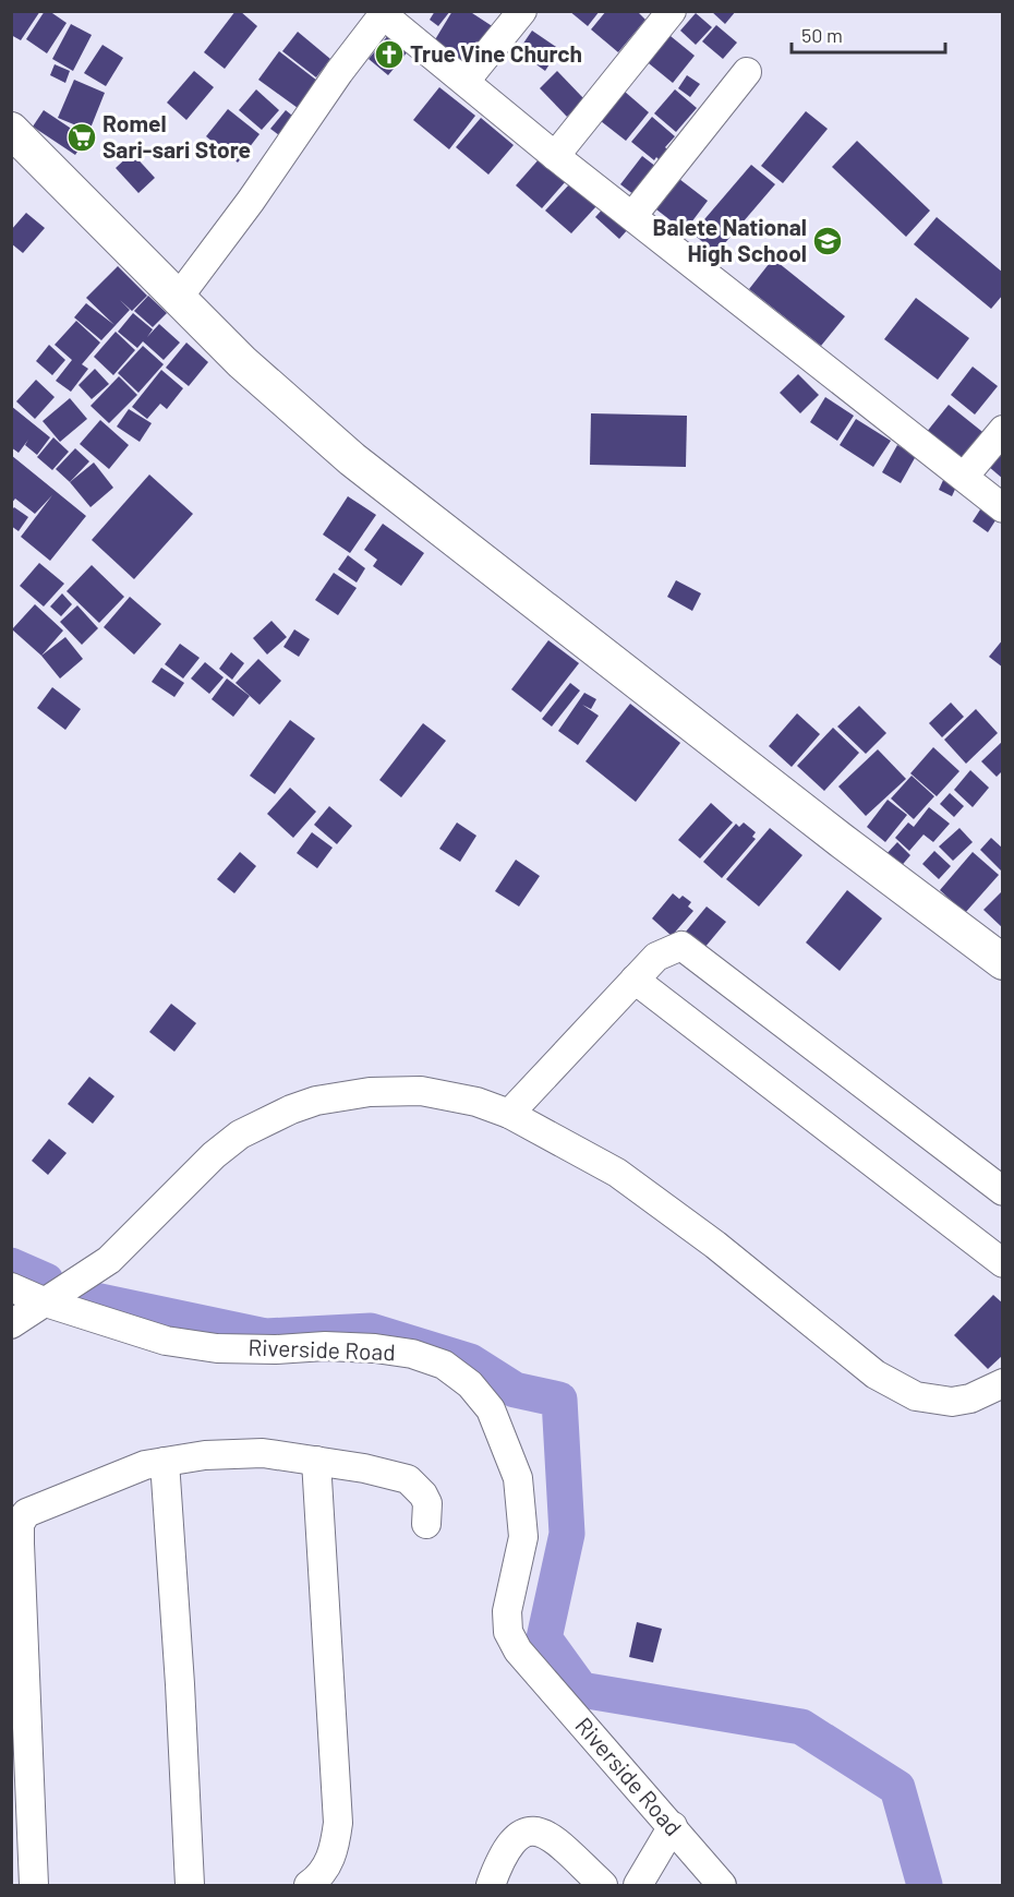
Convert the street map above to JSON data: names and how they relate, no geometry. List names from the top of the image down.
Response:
{
  "streets": {
    "street": ["Riverside Road"]
  },
  "places": {
    "church": ["True Vine Church"],
    "supermarket": ["Romel Sari-sari Store"],
    "school or university": ["Balete National High School"]
  },
  "scale_bar": "50 m"
}
